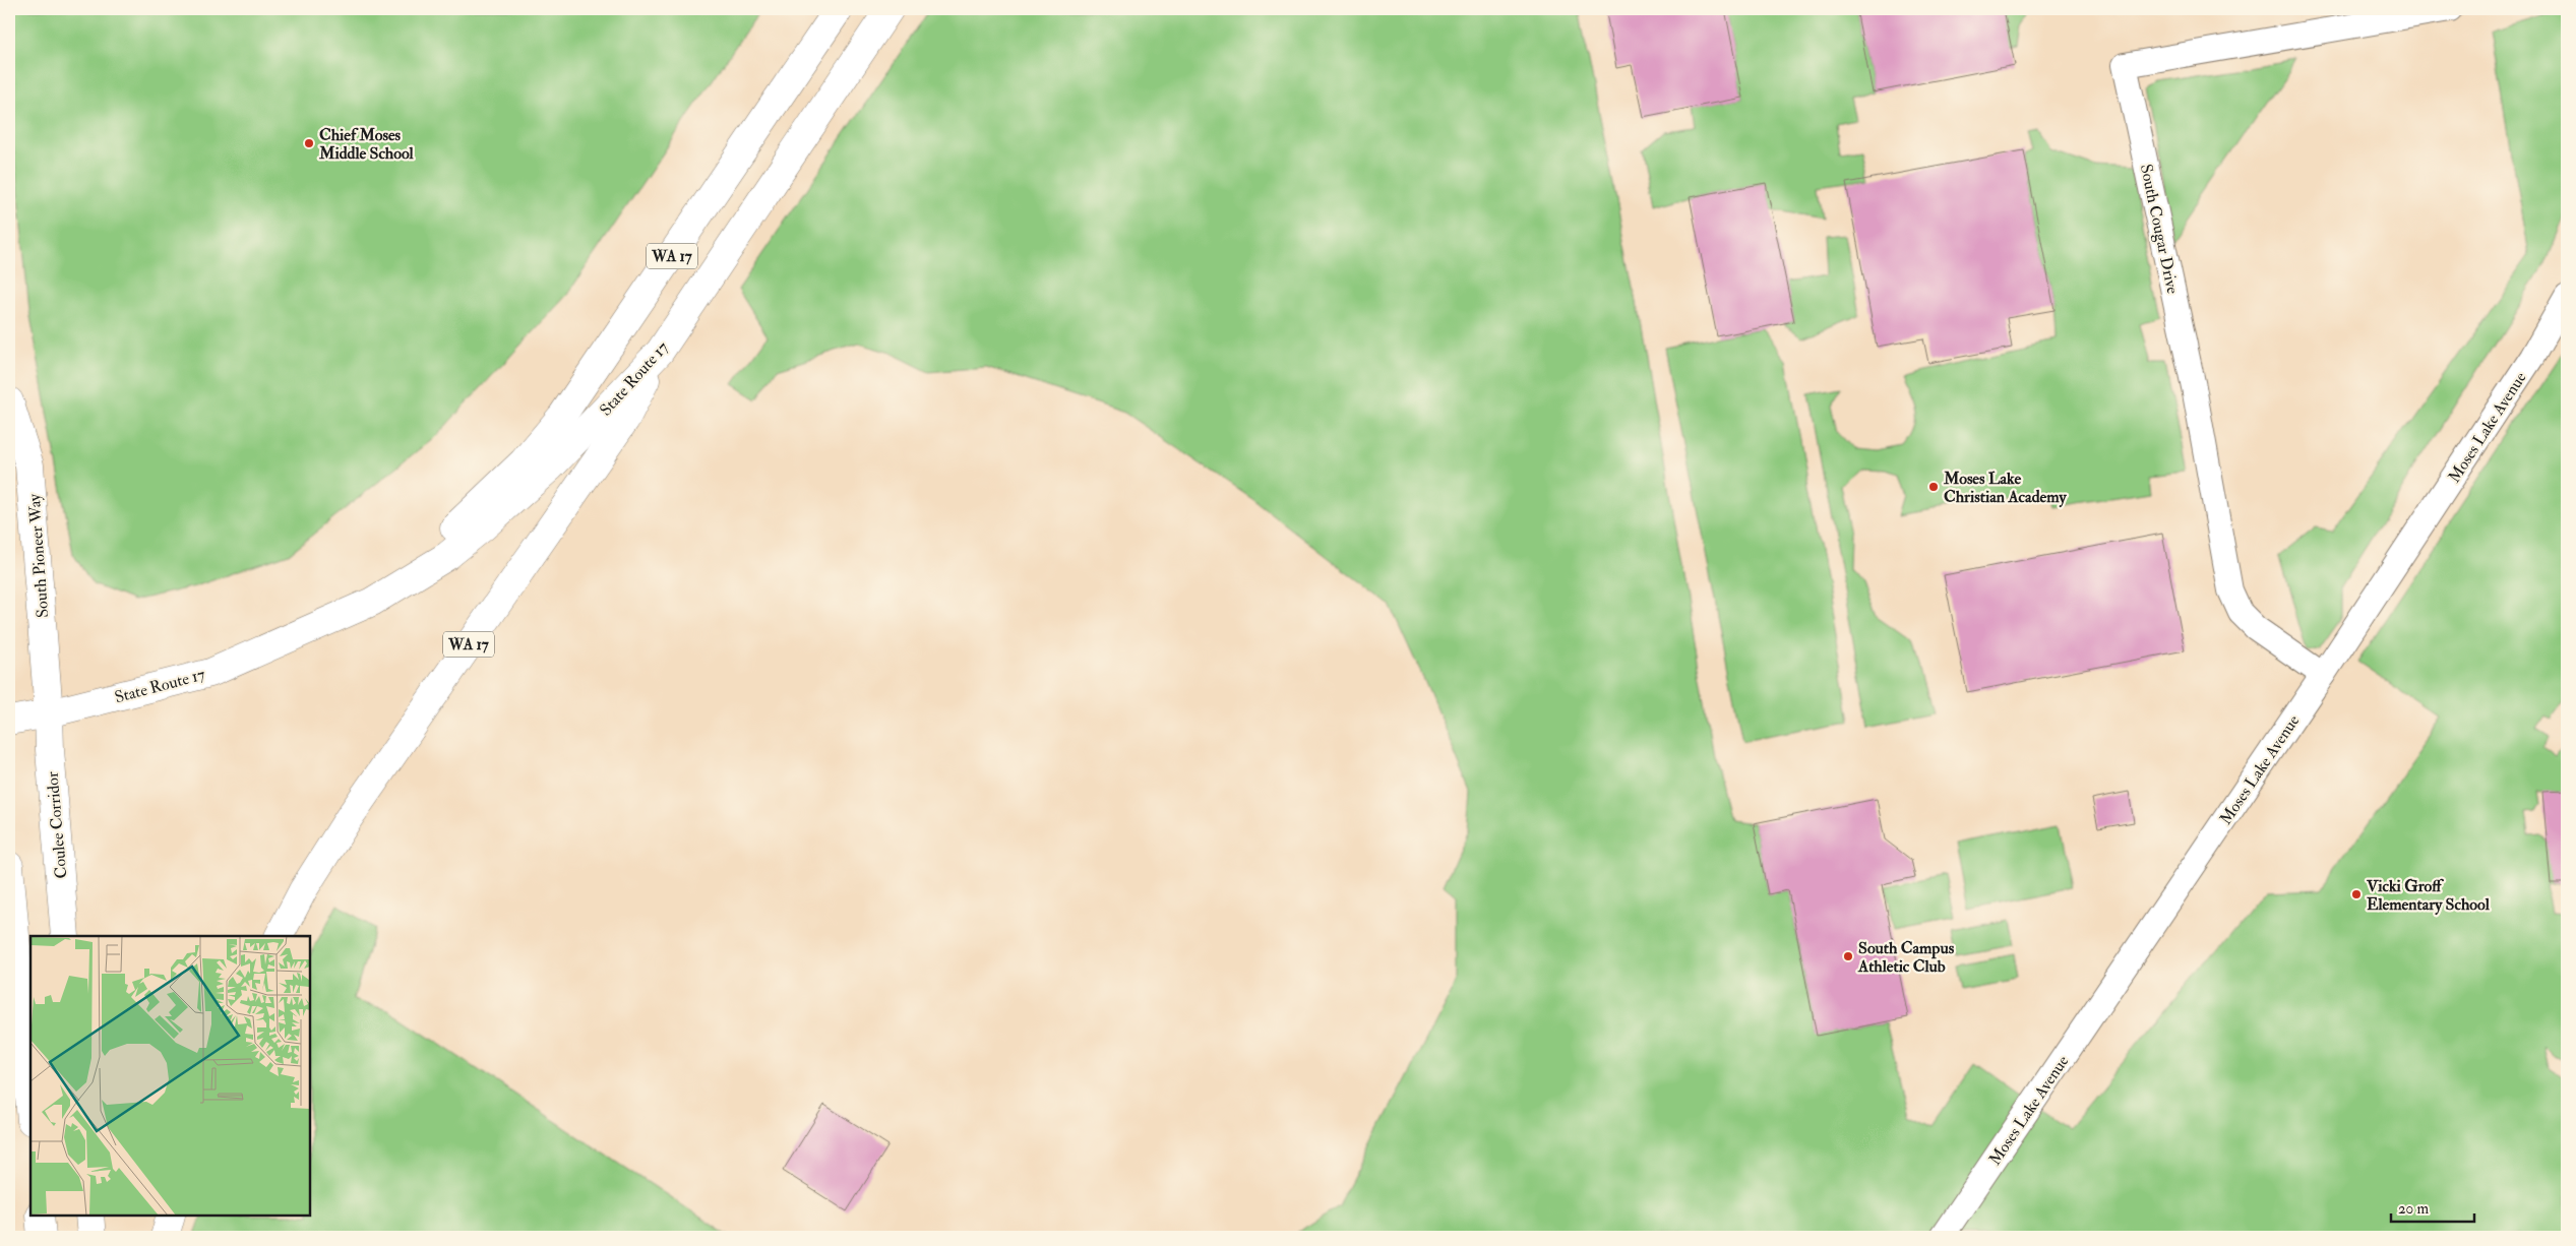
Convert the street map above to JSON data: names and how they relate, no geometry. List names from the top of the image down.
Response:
{
  "streets": {
    "main road": [
      "WA 17",
      "State Route 17",
      "South Pioneer Way",
      "Coulee Corridor"
    ],
    "street": ["South Cougar Drive", "Moses Lake Avenue"]
  },
  "crossings": [
    ["South Cougar Drive", "Moses Lake Avenue"],
    ["WA 17", "State Route 17"],
    ["State Route 17", "South Pioneer Way"],
    ["State Route 17", "Coulee Corridor"],
    ["South Pioneer Way", "Coulee Corridor"]
  ],
  "places": [
    "Chief Moses Middle School",
    "Moses Lake Christian Academy",
    "Vicki Groff Elementary School",
    "South Campus Athletic Club"
  ],
  "scale_bar": "20 m"
}
